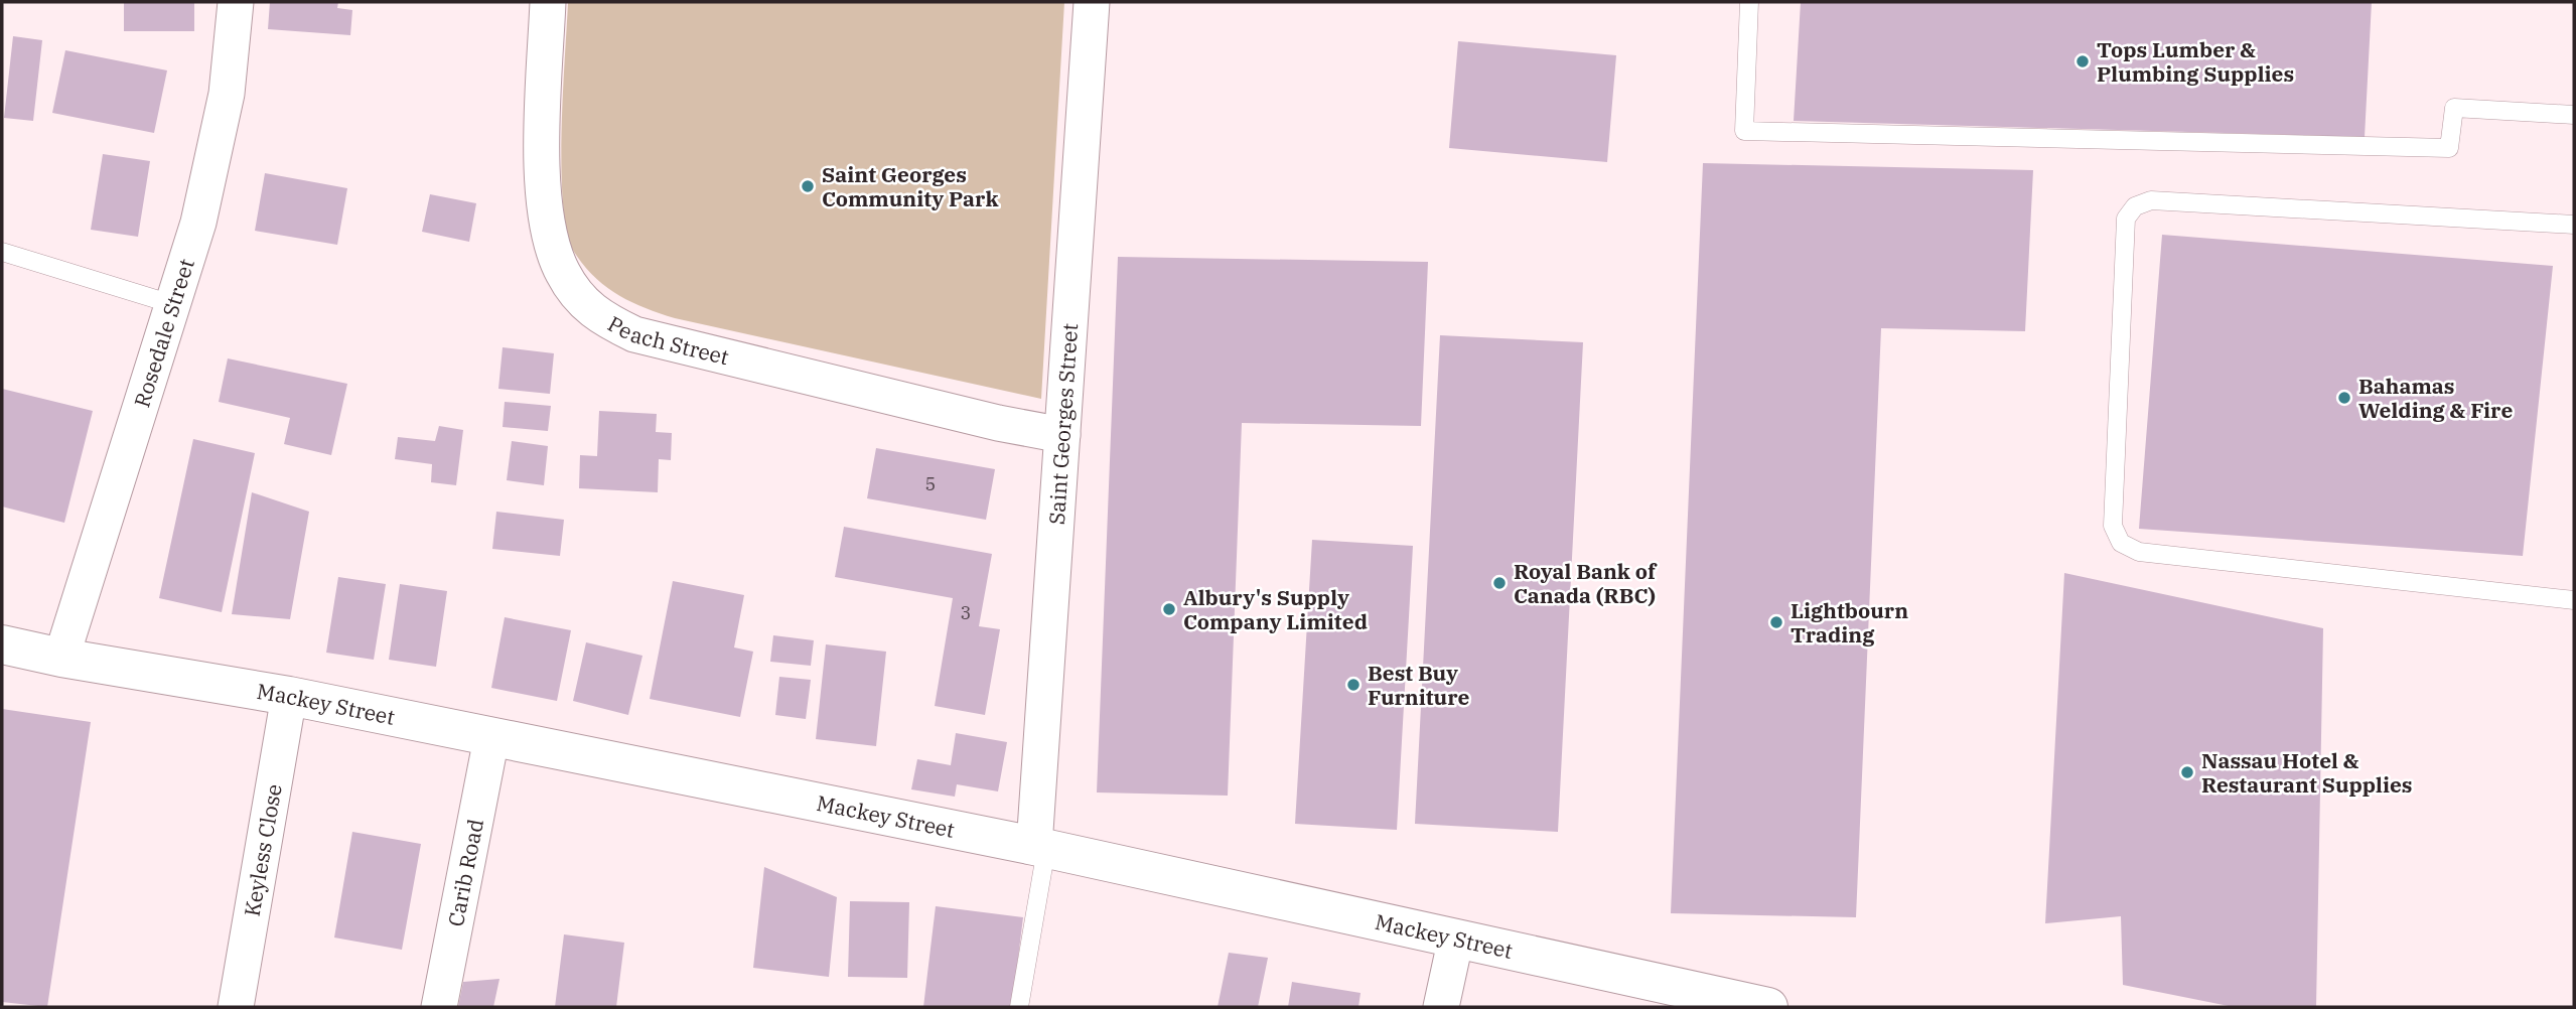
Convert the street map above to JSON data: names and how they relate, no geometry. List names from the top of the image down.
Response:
{
  "streets": {
    "main road": ["Mackey Street"],
    "street": [
      "Rosedale Street",
      "Peach Street",
      "Saint Georges Street",
      "Keyless Close",
      "Carib Road"
    ]
  },
  "crossings": [
    ["Rosedale Street", "Mackey Street"],
    ["Peach Street", "Saint Georges Street"],
    ["Saint Georges Street", "Mackey Street"],
    ["Mackey Street", "Keyless Close"],
    ["Mackey Street", "Carib Road"]
  ],
  "places": [
    "Tops Lumber & Plumbing Supplies",
    "Saint Georges Community Park",
    "Bahamas Welding & Fire",
    "Royal Bank of Canada (RBC)",
    "Albury's Supply Company Limited",
    "Lightbourn Trading",
    "Best Buy Furniture",
    "Nassau Hotel & Restaurant Supplies"
  ],
  "house_numbers": ["5", "3"]
}
